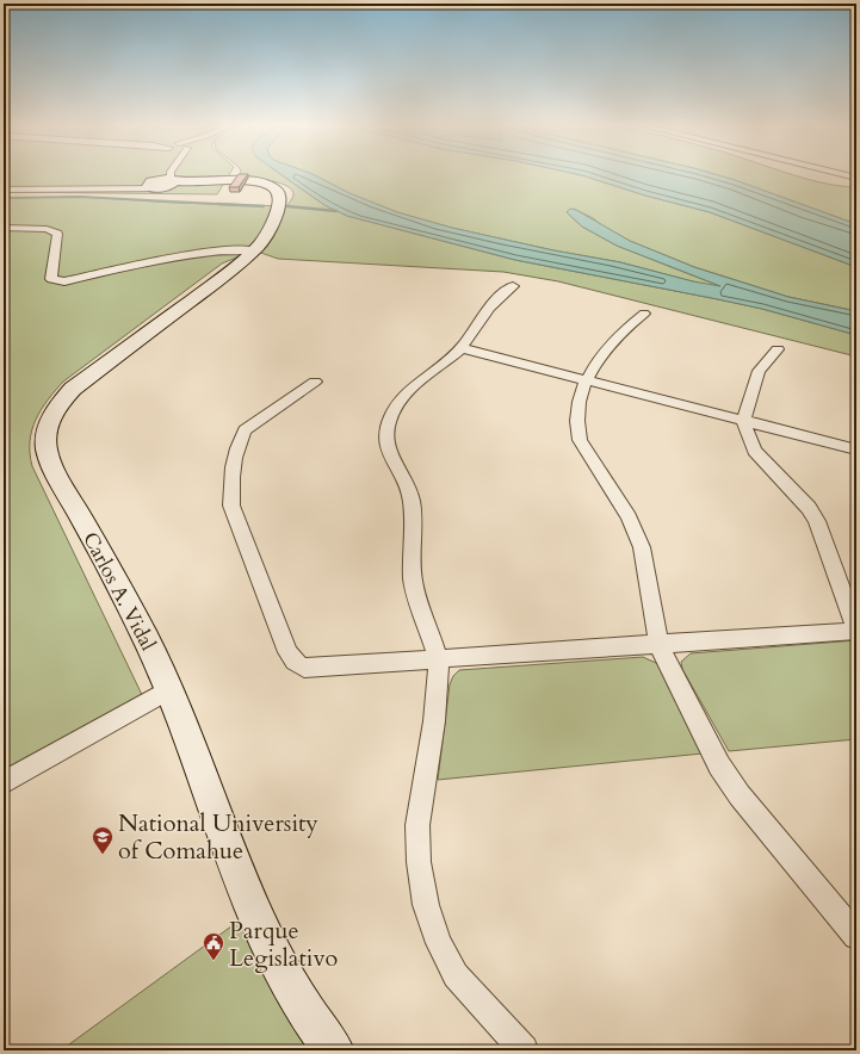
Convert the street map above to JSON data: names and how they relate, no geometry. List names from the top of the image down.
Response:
{
  "streets": {
    "street": ["Carlos A. Vidal"]
  },
  "places": {
    "school or university": ["National University of Comahue"],
    "public building": ["Parque Legislativo"]
  }
}
